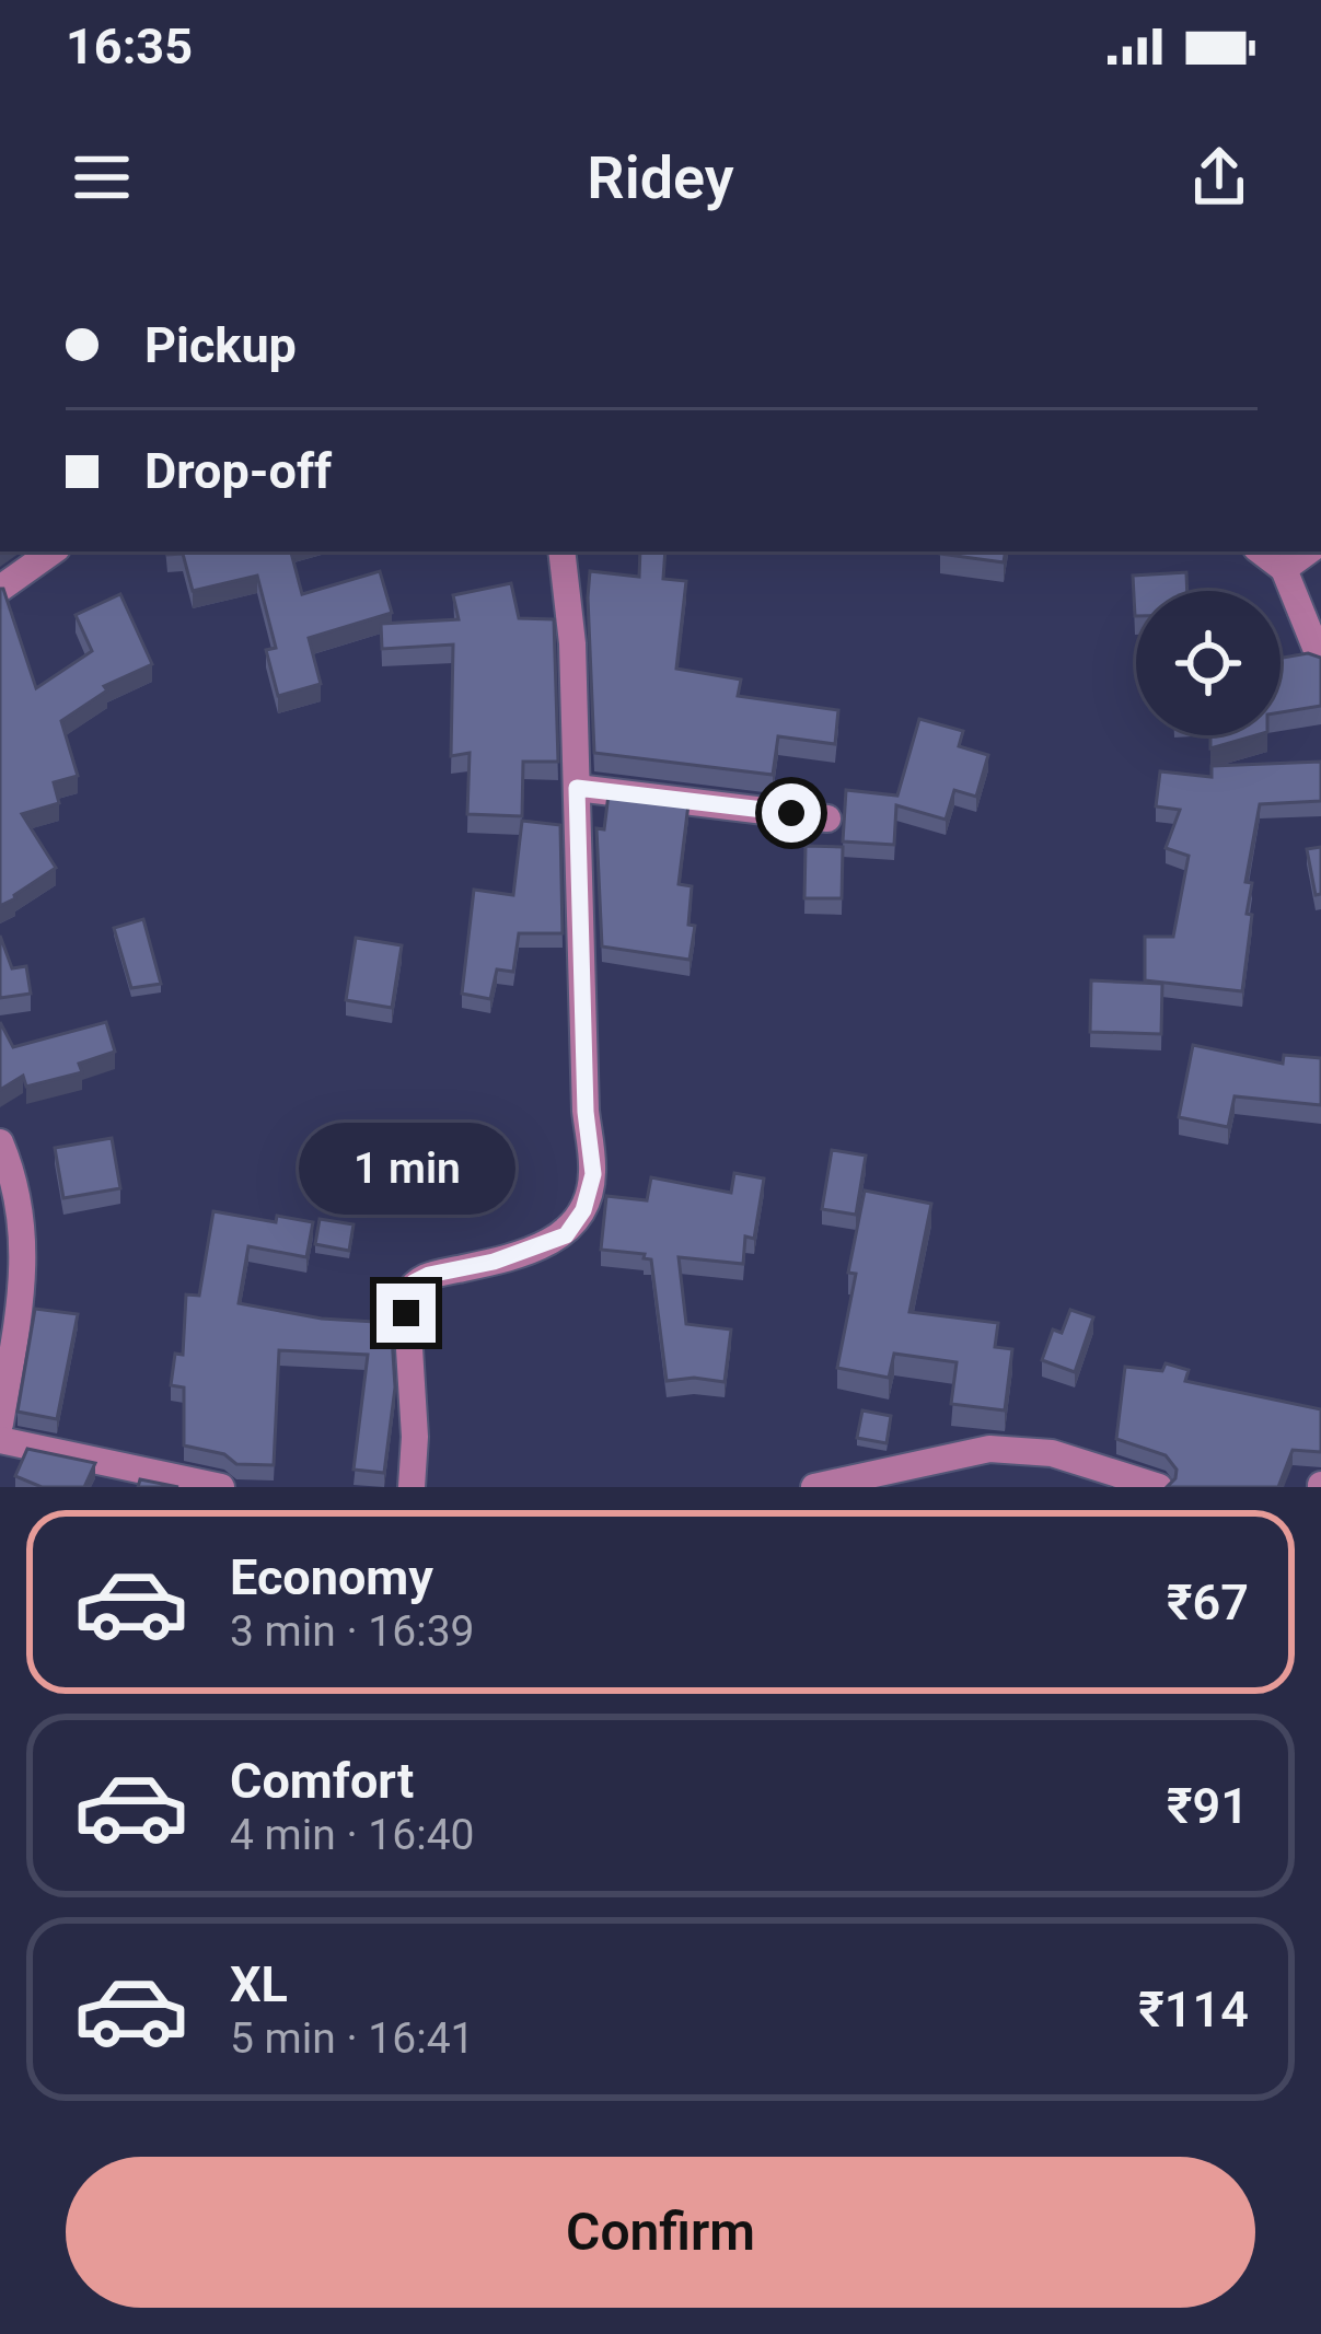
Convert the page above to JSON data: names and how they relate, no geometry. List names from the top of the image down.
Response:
{
  "page": {
    "status": "16:35",
    "header": "Ridey",
    "banner": ["Pickup", "Drop-off"],
    "bubble": "1 min",
    "list": [
      {
        "name": "Economy",
        "note": "3 min · 16:39",
        "value": "₹67"
      },
      {
        "name": "Comfort",
        "note": "4 min · 16:40",
        "value": "₹91"
      },
      {
        "name": "XL",
        "note": "5 min · 16:41",
        "value": "₹114"
      }
    ],
    "buttons": "Confirm"
  }
}
